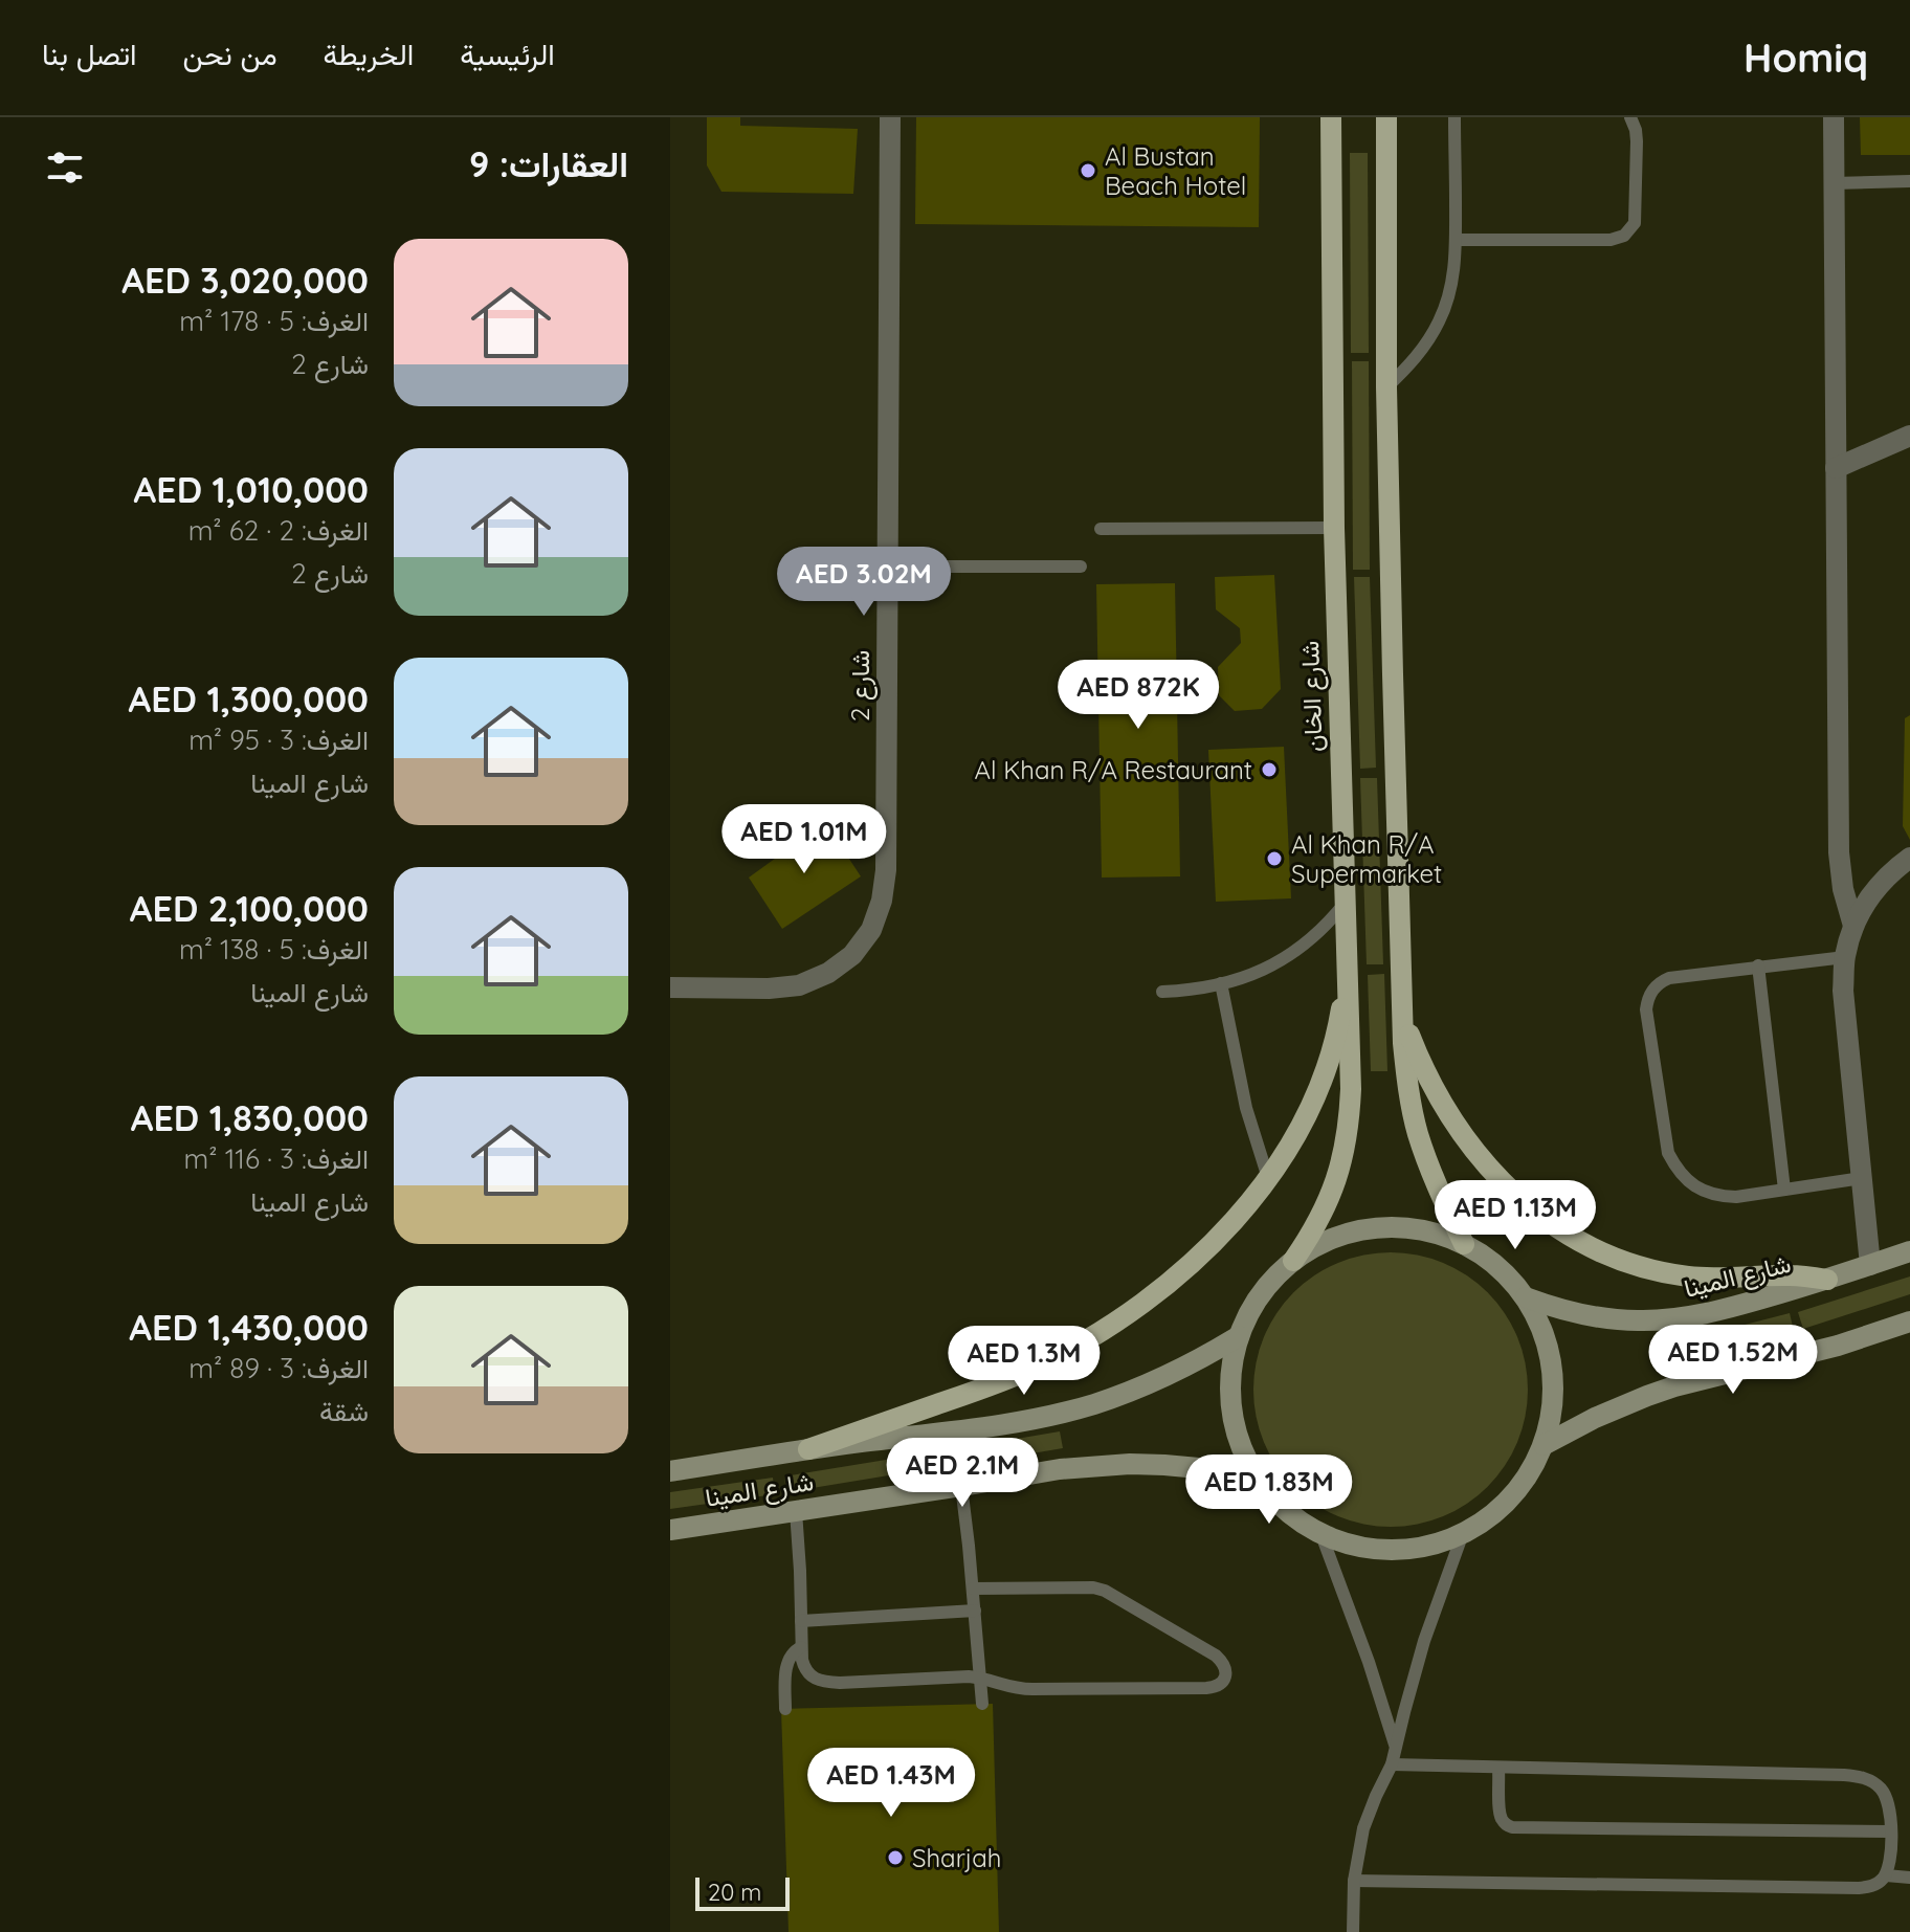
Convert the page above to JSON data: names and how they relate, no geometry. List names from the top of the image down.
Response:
{
  "streets": {
    "main road": ["شارع الخان", "شارع المينا"],
    "street": ["شارع 2"]
  },
  "places": [
    "Al Bustan Beach Hotel",
    "Al Khan R/A Restaurant",
    "Al Khan R/A Supermarket",
    "Sharjah"
  ],
  "scale_bar": "20 m",
  "page": {
    "header": "Homiq",
    "nav": [
      "الرئيسية",
      "الخريطة",
      "من نحن",
      "اتصل بنا"
    ],
    "heading": "العقارات: 9",
    "list": [
      {
        "name": "AED 3,020,000",
        "note": "الغرف: 5 · 178 m² · شارع 2"
      },
      {
        "name": "AED 1,010,000",
        "note": "الغرف: 2 · 62 m² · شارع 2"
      },
      {
        "name": "AED 1,300,000",
        "note": "الغرف: 3 · 95 m² · شارع المينا"
      },
      {
        "name": "AED 2,100,000",
        "note": "الغرف: 5 · 138 m² · شارع المينا"
      },
      {
        "name": "AED 1,830,000",
        "note": "الغرف: 3 · 116 m² · شارع المينا"
      },
      {
        "name": "AED 1,430,000",
        "note": "الغرف: 3 · 89 m² · شقة"
      }
    ],
    "price": [
      "AED 3.02M",
      "AED 872K",
      "AED 1.01M",
      "AED 1.13M",
      "AED 1.52M",
      "AED 1.3M",
      "AED 2.1M",
      "AED 1.83M",
      "AED 1.43M"
    ],
    "scale": "20 m"
  }
}
